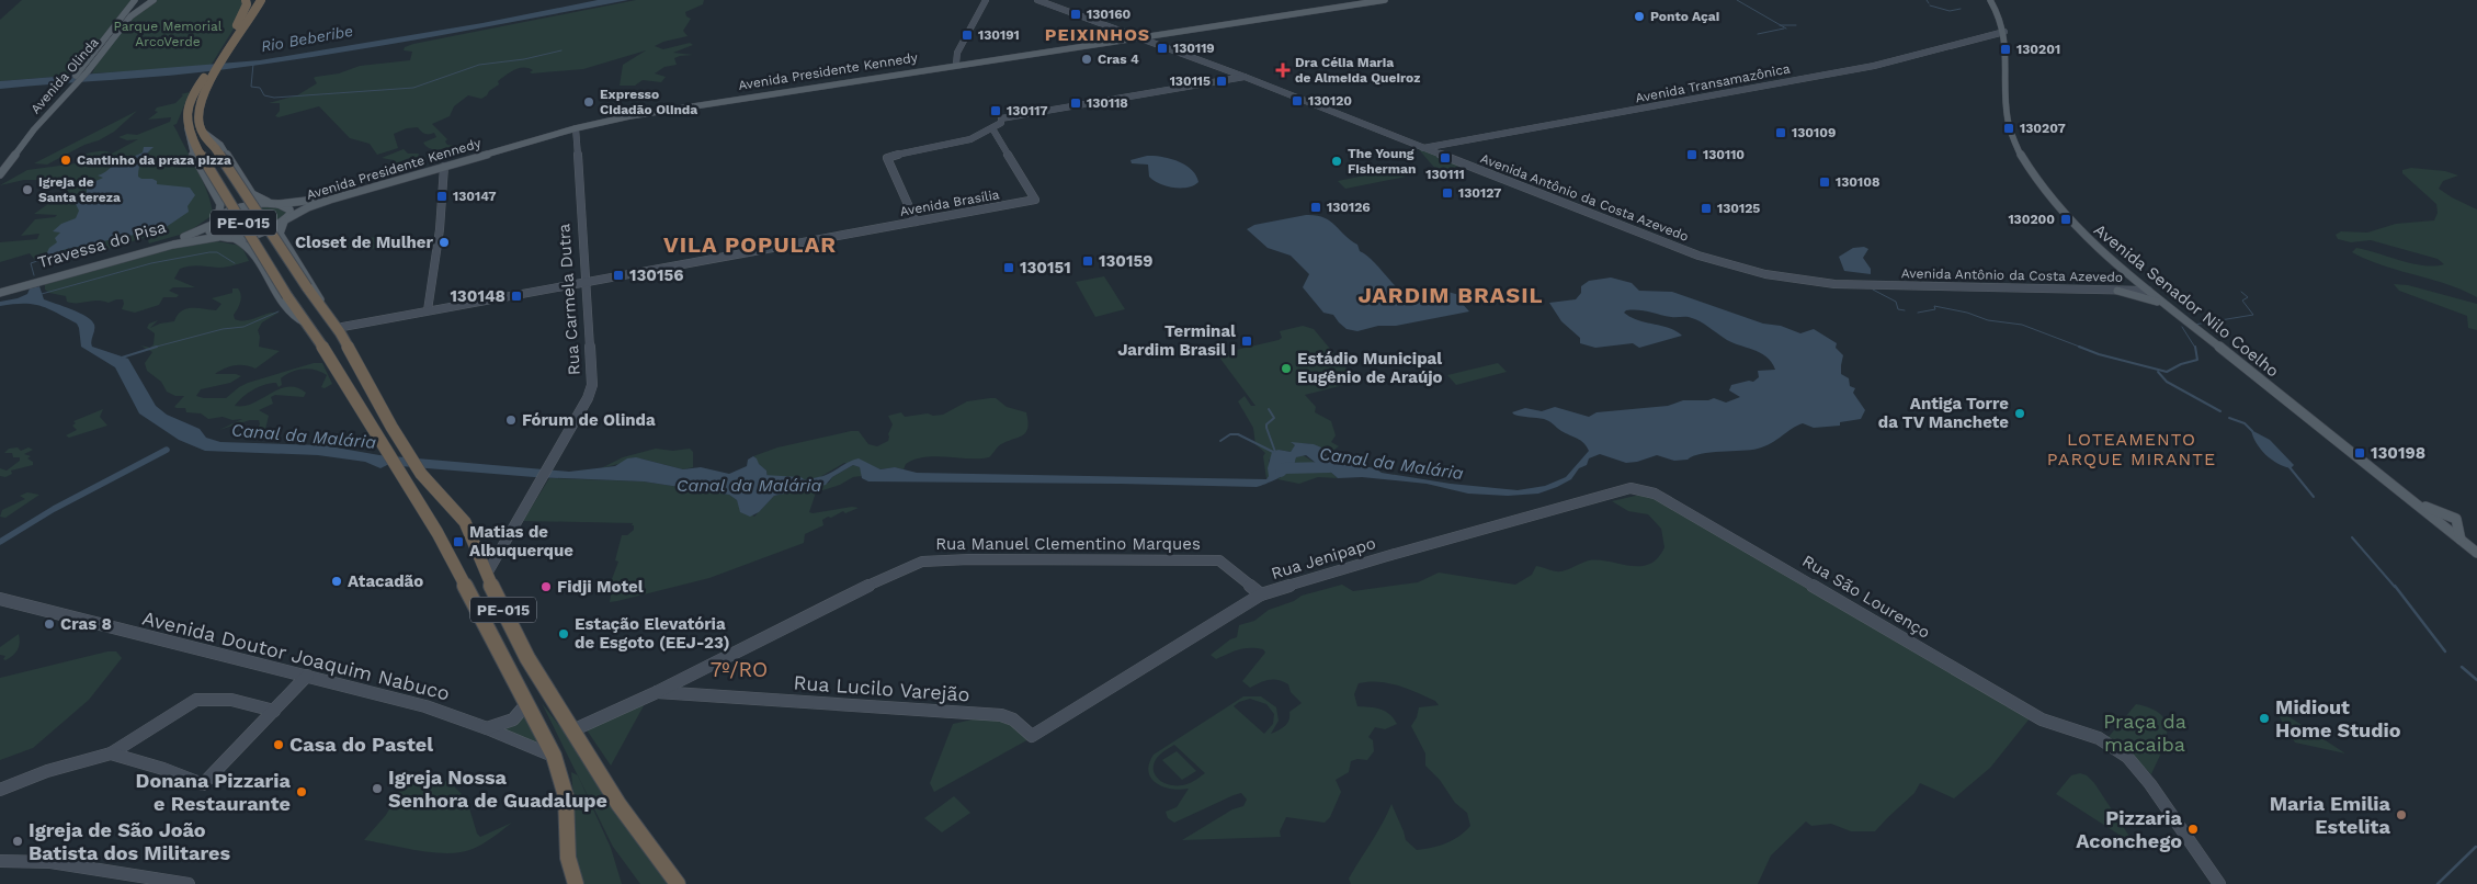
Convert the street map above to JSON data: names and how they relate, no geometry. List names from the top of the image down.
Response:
{
  "streets": {
    "highway": ["PE-015"],
    "main road": [
      "Avenida Presidente Kennedy",
      "Avenida Olinda",
      "Travessa do Pisa",
      "Avenida Senador Nilo Coelho",
      "Avenida Doutor Joaquim Nabuco"
    ],
    "street": [
      "Avenida Transamazônica",
      "Avenida Antônio da Costa Azevedo",
      "Avenida Brasília",
      "Rua Carmela Dutra",
      "Rua Manuel Clementino Marques",
      "Rua Jenipapo",
      "Rua São Lourenço",
      "Rua Lucilo Varejão"
    ]
  },
  "crossings": [
    ["Avenida Presidente Kennedy", "Avenida Antônio da Costa Azevedo"],
    ["Avenida Presidente Kennedy", "Rua Carmela Dutra"],
    ["Avenida Transamazônica", "Avenida Antônio da Costa Azevedo"],
    ["Avenida Transamazônica", "Avenida Senador Nilo Coelho"],
    ["Avenida Antônio da Costa Azevedo", "Avenida Senador Nilo Coelho"],
    ["Avenida Brasília", "PE-015"],
    ["Avenida Brasília", "Rua Carmela Dutra"],
    ["PE-015", "Rua Carmela Dutra"],
    ["PE-015", "Rua Manuel Clementino Marques"],
    ["PE-015", "Avenida Doutor Joaquim Nabuco"],
    ["Rua Manuel Clementino Marques", "Rua Jenipapo"],
    ["Rua Manuel Clementino Marques", "Rua Lucilo Varejão"],
    ["Rua Jenipapo", "Rua São Lourenço"],
    ["Rua Jenipapo", "Rua Lucilo Varejão"]
  ],
  "districts": [
    "PEIXINHOS",
    "VILA POPULAR",
    "JARDIM BRASIL",
    "LOTEAMENTO PARQUE MIRANTE",
    "7º/RO"
  ],
  "water": ["Rio Beberibe", "Canal da Malária"],
  "parks": ["Parque Memorial ArcoVerde", "Praça da macaiba"],
  "places": {
    "transit": [
      "130160",
      "130191",
      "130119",
      "130201",
      "130115",
      "130120",
      "130118",
      "130117",
      "130207",
      "130109",
      "130110",
      "130111",
      "130108",
      "130127",
      "130147",
      "130126",
      "130125",
      "130200",
      "130159",
      "130151",
      "130156",
      "130148",
      "Terminal Jardim Brasil I",
      "130198",
      "Matias de Albuquerque"
    ],
    "other": [
      "Ponto Açai",
      "Cras 4",
      "Expresso Cidadão Olinda",
      "Cantinho da praza pizza",
      "The Young Fisherman",
      "Igreja de Santa tereza",
      "Closet de Mulher",
      "Estádio Municipal Eugênio de Araújo",
      "Antiga Torre da TV Manchete",
      "Fórum de Olinda",
      "Atacadão",
      "Fidji Motel",
      "Cras 8",
      "Estação Elevatória de Esgoto (EEJ-23)",
      "Midiout Home Studio",
      "Casa do Pastel",
      "Igreja Nossa Senhora de Guadalupe",
      "Donana Pizzaria e Restaurante",
      "Maria Emilia Estelita",
      "Pizzaria Aconchego",
      "Igreja de São João Batista dos Militares"
    ],
    "health": ["Dra Célia Maria de Almeida Queiroz"]
  }
}
